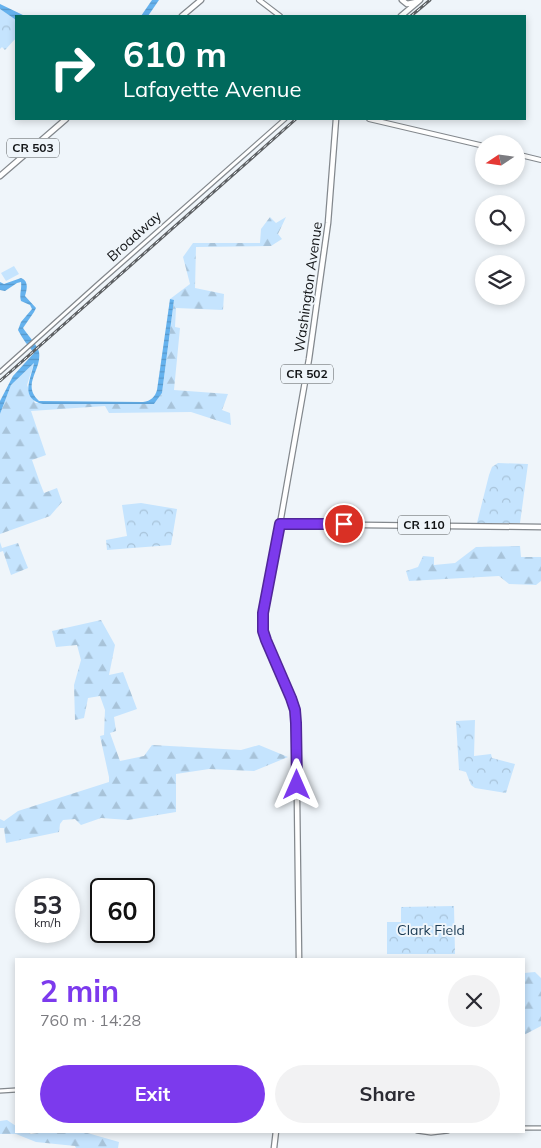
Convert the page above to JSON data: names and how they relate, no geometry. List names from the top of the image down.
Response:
{
  "streets": {
    "main road": [
      "CR 503",
      "Washington Avenue",
      "CR 502",
      "CR 110"
    ],
    "street": ["Broadway"]
  },
  "crossings": [
    ["Washington Avenue", "CR 110"]
  ],
  "parks": ["Clark Field"],
  "north": "left",
  "page": {
    "turn": ["610 m", "Lafayette Avenue"],
    "speed": "53 km/h",
    "limit": "60",
    "heading": ["2 min", "760 m · 14:28"],
    "buttons": ["Exit", "Share"]
  }
}
